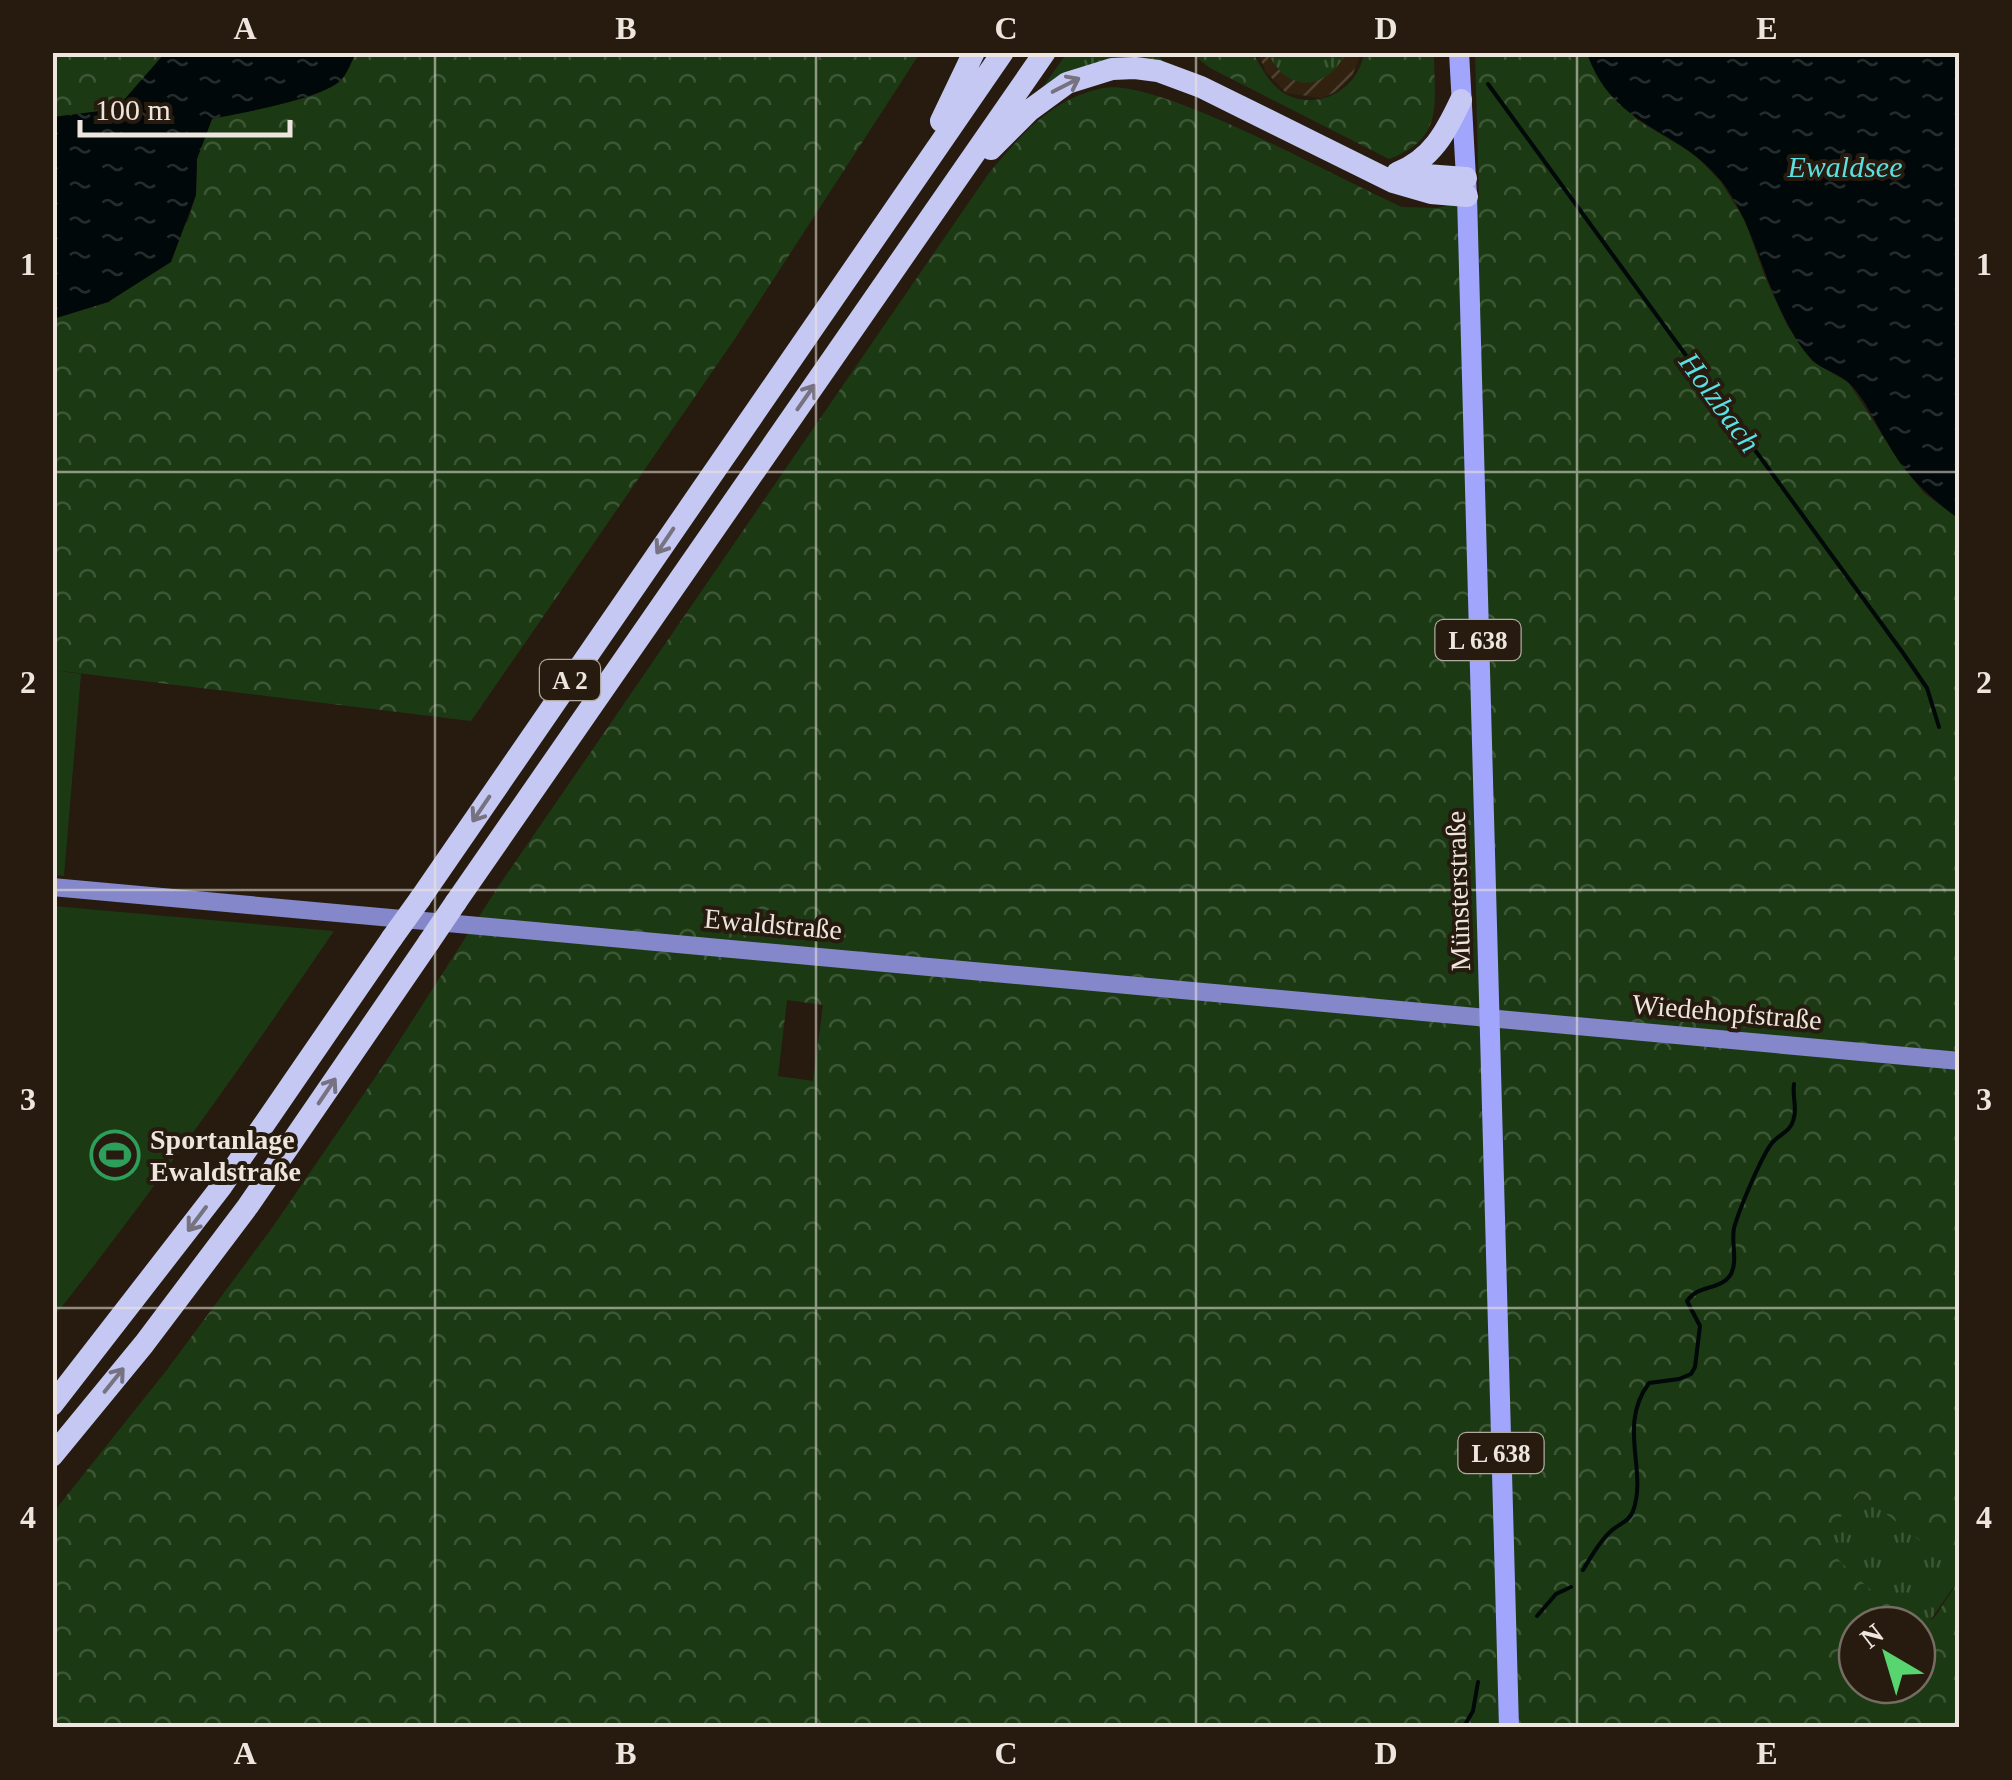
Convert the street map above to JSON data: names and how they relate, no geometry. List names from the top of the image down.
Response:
{
  "streets": {
    "highway": ["A 2"],
    "main road": [
      "L 638",
      "Münsterstraße",
      "Ewaldstraße",
      "Wiedehopfstraße"
    ]
  },
  "crossings": [
    ["Münsterstraße", "Ewaldstraße"],
    ["Münsterstraße", "Wiedehopfstraße"],
    ["Ewaldstraße", "Wiedehopfstraße"]
  ],
  "water": ["Ewaldsee", "Holzbach"],
  "places": {
    "sports": ["Sportanlage Ewaldstraße"]
  },
  "scale_bar": "100 m",
  "north": "top left",
  "grid": {
    "columns": [
      "A",
      "B",
      "C",
      "D",
      "E"
    ],
    "rows": [
      "1",
      "2",
      "3",
      "4"
    ]
  }
}
